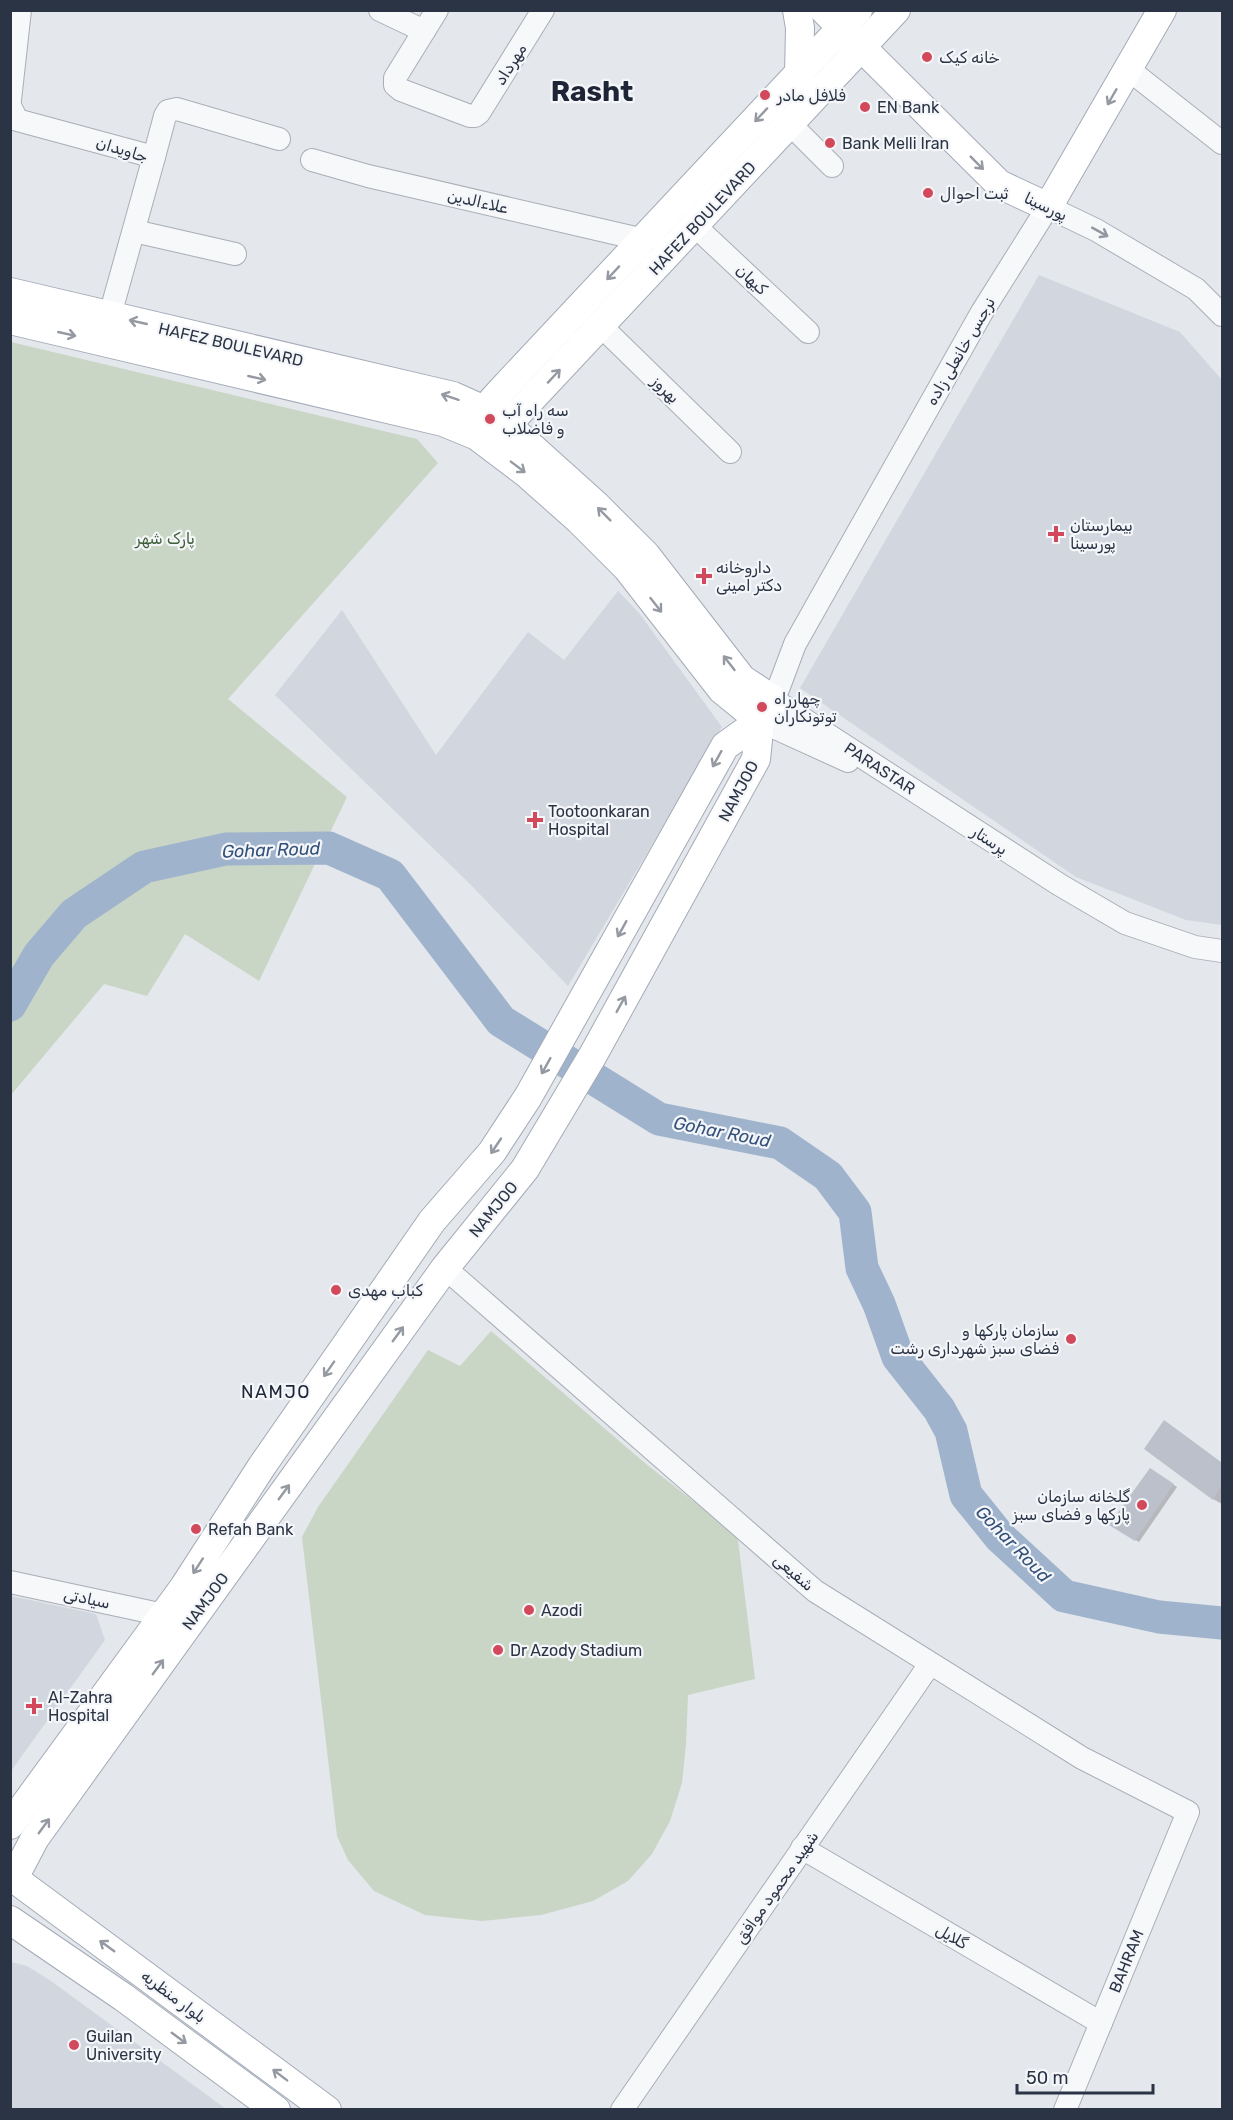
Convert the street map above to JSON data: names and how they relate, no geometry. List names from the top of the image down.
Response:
{
  "streets": {
    "main road": [
      "پورسینا",
      "HAFEZ BOULEVARD",
      "نرجس خانعلی زاده",
      "NAMJOO",
      "بلوار منظریه"
    ],
    "street": [
      "مهرداد",
      "جاویدان",
      "علاءالدین",
      "کیهان",
      "بهروز",
      "PARASTAR",
      "پرستار",
      "شفیعی",
      "سیادتی",
      "شهید محمود موافق",
      "گلایل",
      "BAHRAM"
    ]
  },
  "crossings": [
    ["جاویدان", "HAFEZ BOULEVARD"],
    ["علاءالدین", "HAFEZ BOULEVARD"],
    ["پورسینا", "HAFEZ BOULEVARD"],
    ["پورسینا", "نرجس خانعلی زاده"],
    ["HAFEZ BOULEVARD", "کیهان"],
    ["HAFEZ BOULEVARD", "نرجس خانعلی زاده"],
    ["HAFEZ BOULEVARD", "بهروز"],
    ["HAFEZ BOULEVARD", "PARASTAR"],
    ["HAFEZ BOULEVARD", "NAMJOO"],
    ["نرجس خانعلی زاده", "PARASTAR"],
    ["نرجس خانعلی زاده", "NAMJOO"],
    ["PARASTAR", "NAMJOO"],
    ["PARASTAR", "پرستار"],
    ["NAMJOO", "شفیعی"],
    ["NAMJOO", "سیادتی"],
    ["NAMJOO", "بلوار منظریه"],
    ["شفیعی", "شهید محمود موافق"],
    ["شفیعی", "BAHRAM"],
    ["شهید محمود موافق", "گلایل"],
    ["گلایل", "BAHRAM"]
  ],
  "one_way": ["پورسینا"],
  "districts": ["Rasht", "NAMJO"],
  "water": ["Gohar Roud"],
  "parks": ["پارک شهر"],
  "places": {
    "other": [
      "خانه کیک",
      "فلافل مادر",
      "EN Bank",
      "Bank Melli Iran",
      "ثبت احوال",
      "سه راه آب و فاضلاب",
      "چهارراه توتونکاران",
      "کباب مهدی",
      "سازمان پارکها و فضای سبز شهرداری رشت",
      "گلخانه سازمان پارکها و فضای سبز",
      "Refah Bank",
      "Azodi",
      "Dr Azody Stadium",
      "Guilan University"
    ],
    "health": [
      "بیمارستان پورسینا",
      "داروخانه دکتر امینی",
      "Tootoonkaran Hospital",
      "Al-Zahra Hospital"
    ]
  },
  "scale_bar": "50 m"
}
